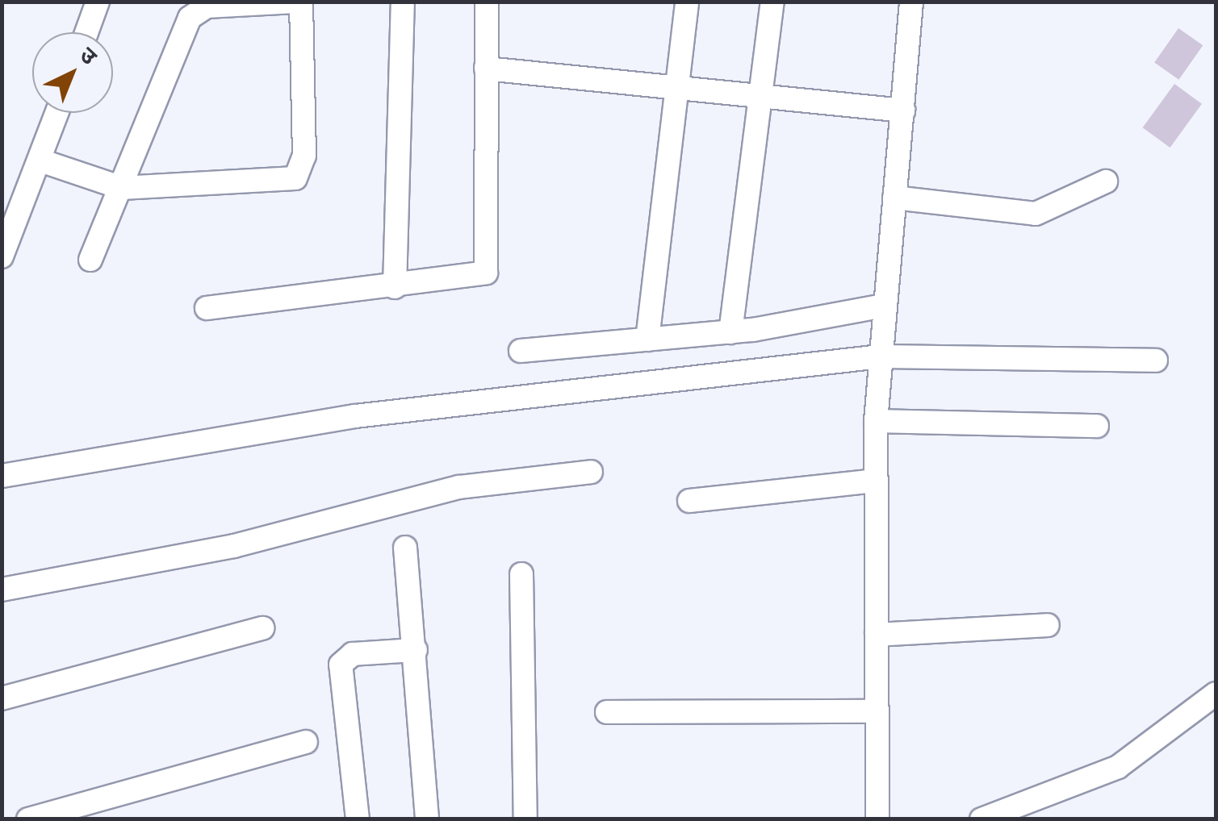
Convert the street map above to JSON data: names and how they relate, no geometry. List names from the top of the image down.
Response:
{
  "north": "top right"
}
